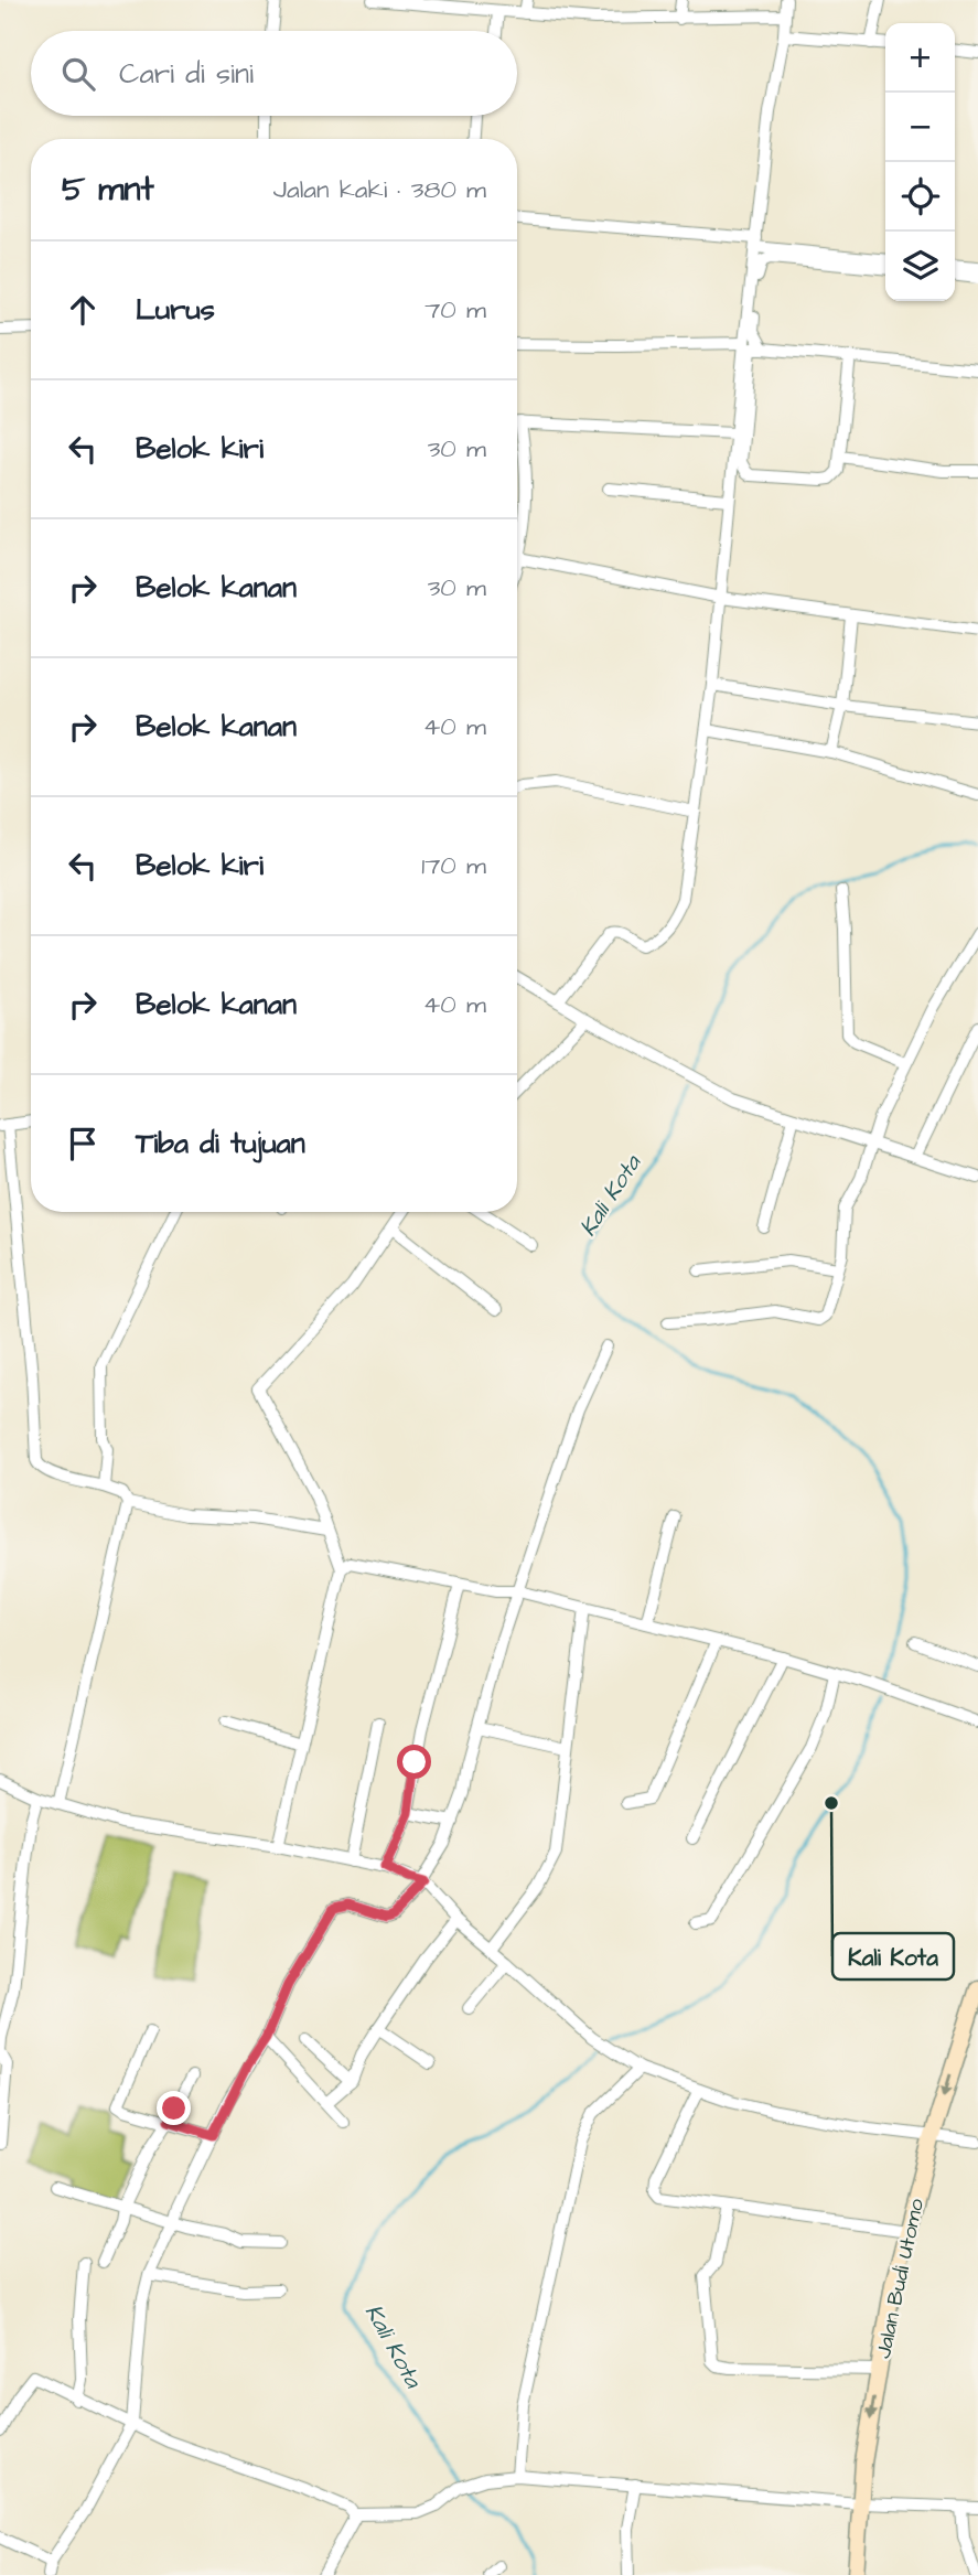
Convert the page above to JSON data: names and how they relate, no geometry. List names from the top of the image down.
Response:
{
  "streets": {
    "street": ["Jalan Budi Utomo"]
  },
  "one_way": ["Jalan Budi Utomo"],
  "water": ["Kali Kota"],
  "places": ["Kali Kota"],
  "page": {
    "map_buttons": ["+", "−"],
    "search": "Cari di sini",
    "heading": ["5 mnt", "Jalan kaki · 380 m"],
    "list": [
      ["Lurus", "70 m"],
      ["Belok kiri", "30 m"],
      ["Belok kanan", "30 m"],
      ["Belok kanan", "40 m"],
      ["Belok kiri", "170 m"],
      ["Belok kanan", "40 m"],
      "Tiba di tujuan"
    ]
  }
}
